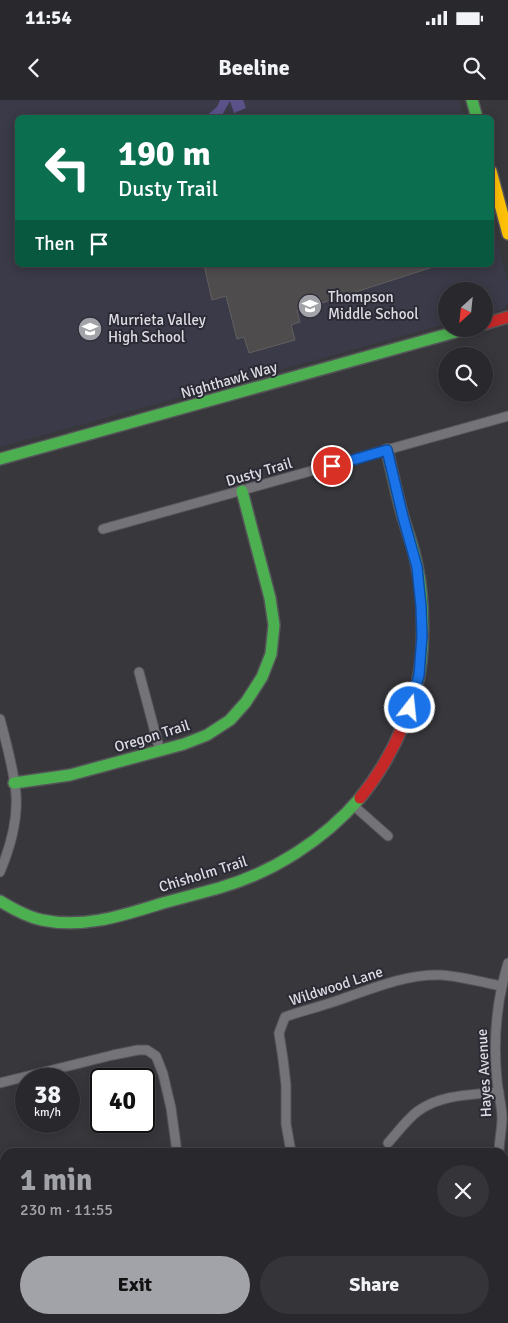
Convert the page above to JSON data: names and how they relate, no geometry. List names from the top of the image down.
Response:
{
  "streets": {
    "street": [
      "Nighthawk Way",
      "Dusty Trail",
      "Oregon Trail",
      "Chisholm Trail",
      "Wildwood Lane",
      "Hayes Avenue"
    ]
  },
  "crossings": [
    ["Dusty Trail", "Oregon Trail"],
    ["Dusty Trail", "Chisholm Trail"],
    ["Wildwood Lane", "Hayes Avenue"]
  ],
  "places": {
    "school or university": ["Thompson Middle School", "Murrieta Valley High School"]
  },
  "north": "bottom left",
  "page": {
    "status": "11:54",
    "header": "Beeline",
    "turn": ["190 m", "Dusty Trail"],
    "then": "Then",
    "speed": "38 km/h",
    "limit": "40",
    "heading": ["1 min", "230 m · 11:55"],
    "buttons": ["Exit", "Share"]
  }
}
